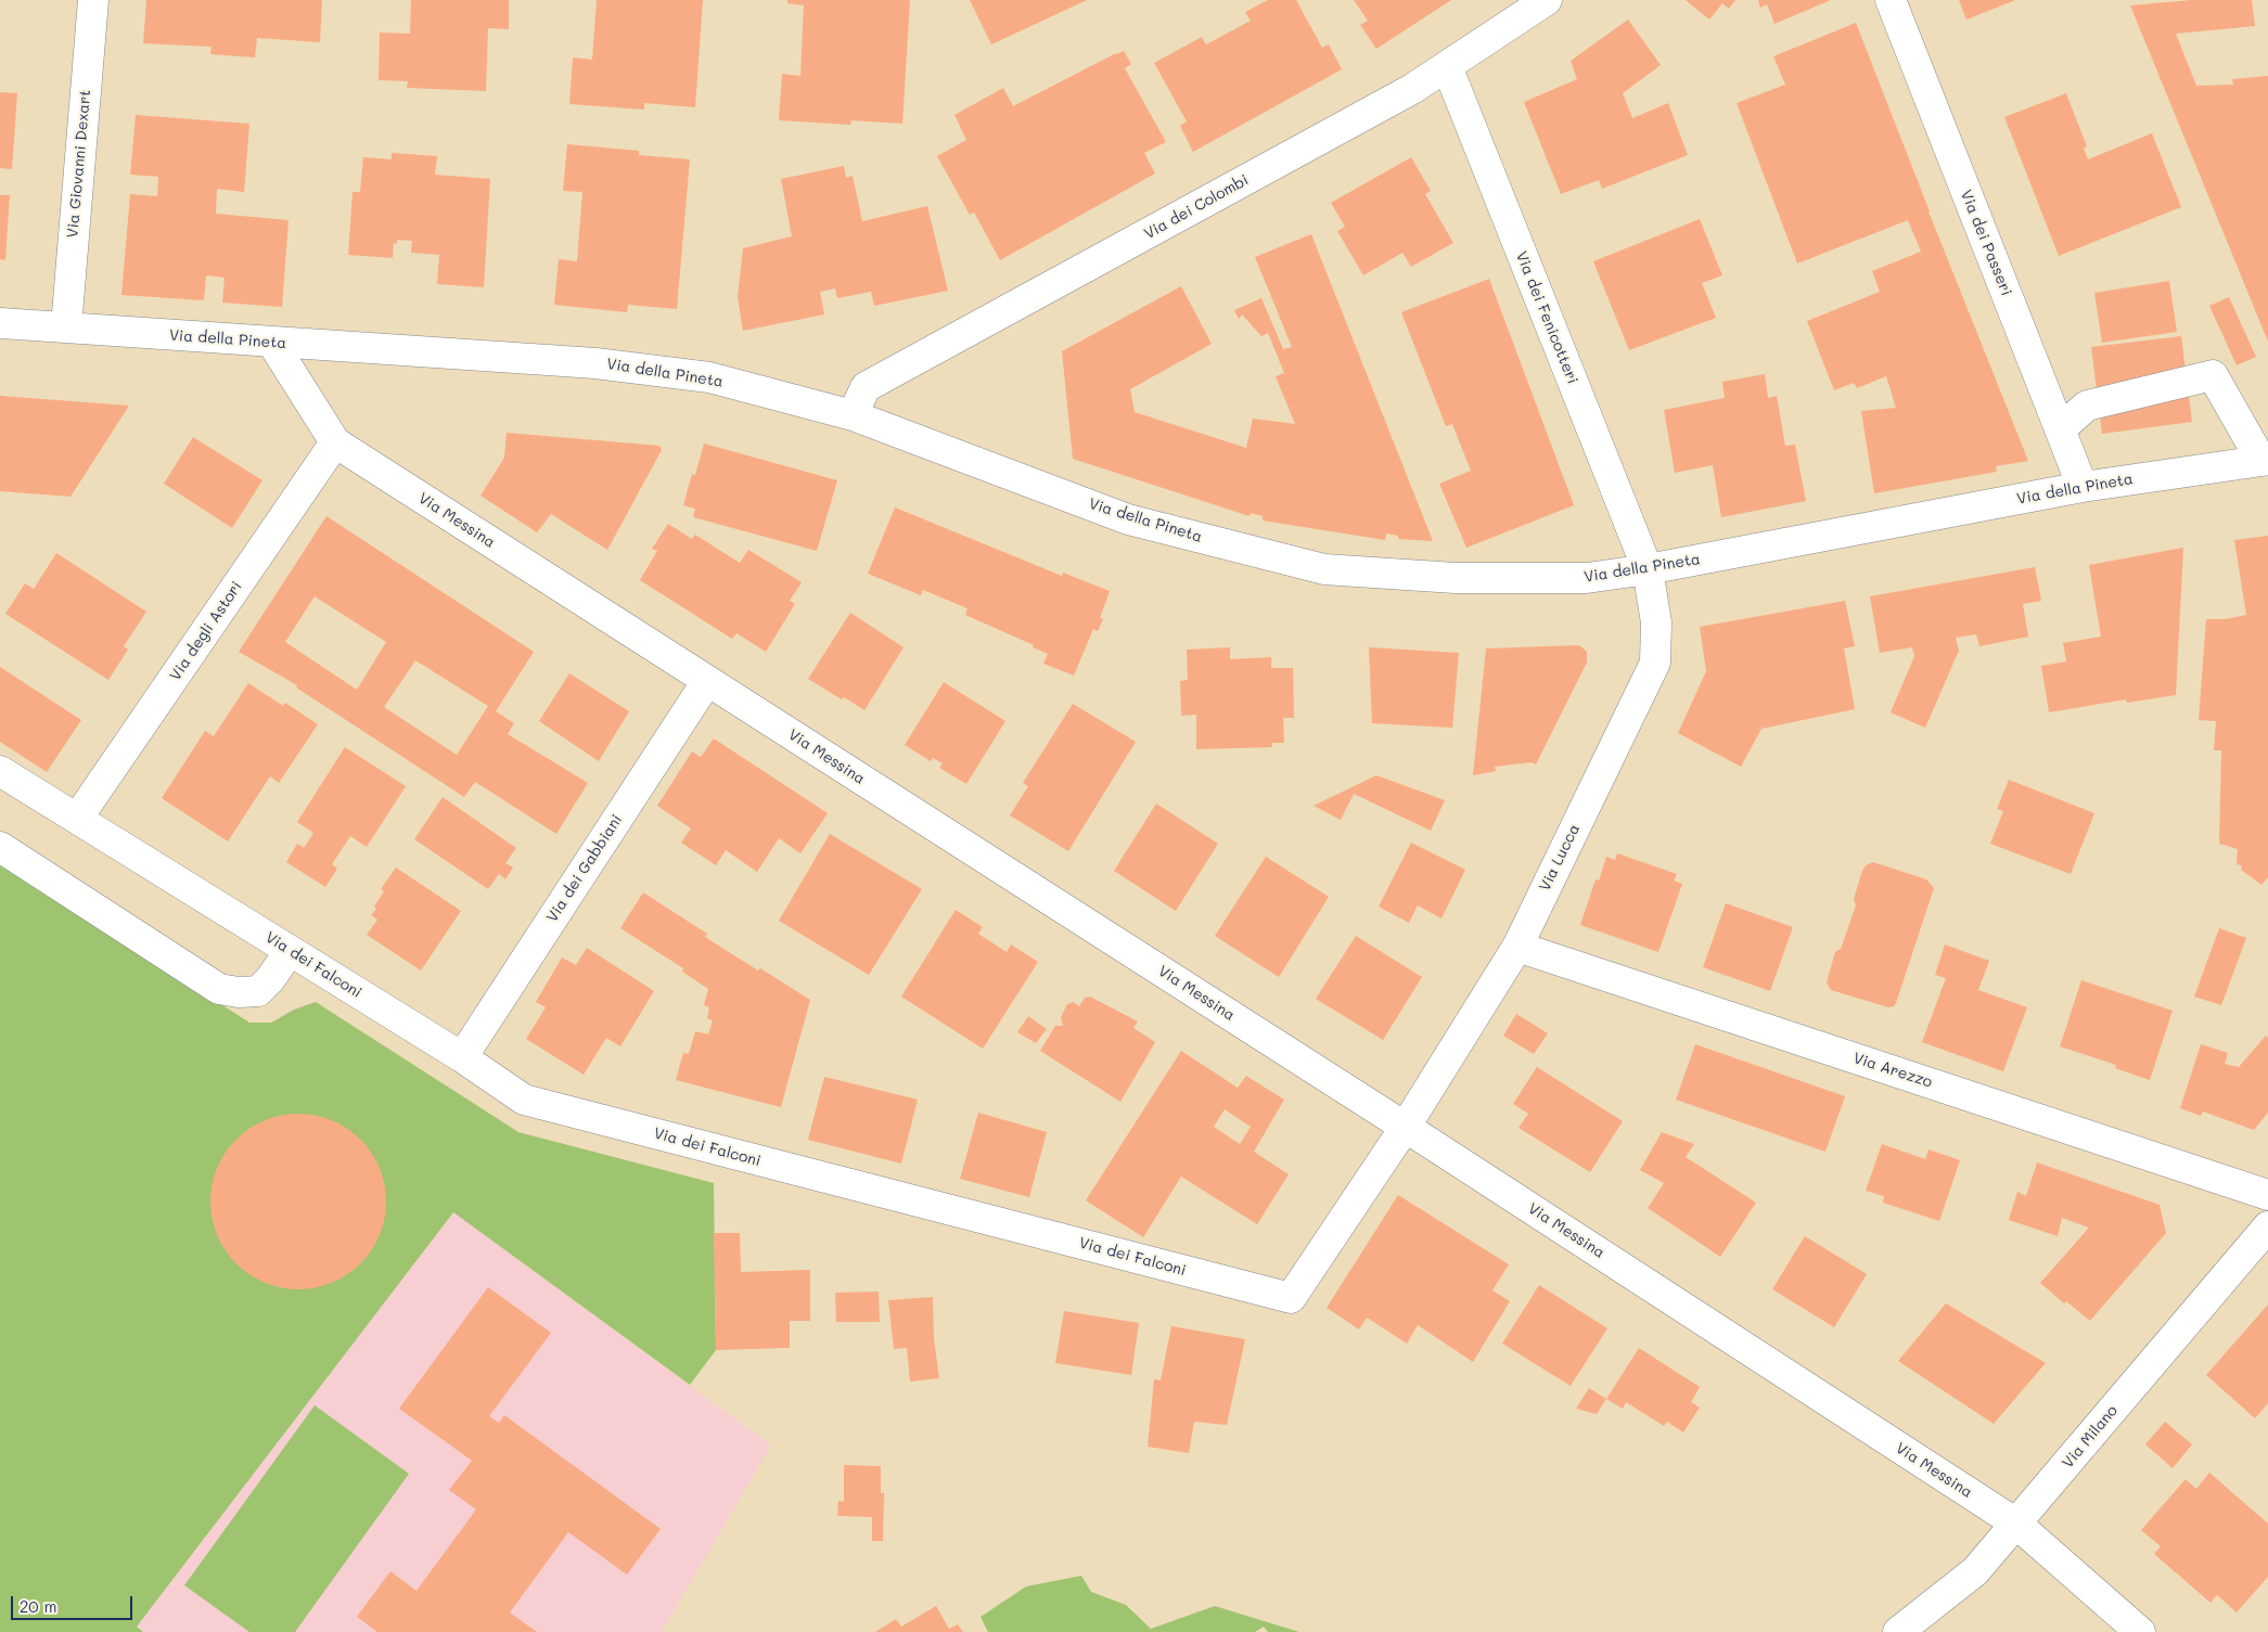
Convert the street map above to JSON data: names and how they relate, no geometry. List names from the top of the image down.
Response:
{
  "streets": {
    "street": [
      "Via Giovanni Dexart",
      "Via dei Colombi",
      "Via dei Passeri",
      "Via dei Fenicotteri",
      "Via della Pineta",
      "Via Messina",
      "Via degli Astori",
      "Via Lucca",
      "Via dei Gabbiani",
      "Via dei Falconi",
      "Via Arezzo",
      "Via Milano"
    ]
  },
  "crossings": [
    ["Via Giovanni Dexart", "Via della Pineta"],
    ["Via dei Colombi", "Via dei Fenicotteri"],
    ["Via dei Colombi", "Via della Pineta"],
    ["Via dei Passeri", "Via della Pineta"],
    ["Via dei Fenicotteri", "Via della Pineta"],
    ["Via dei Fenicotteri", "Via Lucca"],
    ["Via della Pineta", "Via Messina"],
    ["Via della Pineta", "Via Lucca"],
    ["Via Messina", "Via degli Astori"],
    ["Via Messina", "Via Lucca"],
    ["Via Messina", "Via dei Gabbiani"],
    ["Via Messina", "Via dei Falconi"],
    ["Via Messina", "Via Milano"],
    ["Via degli Astori", "Via dei Falconi"],
    ["Via Lucca", "Via dei Falconi"],
    ["Via Lucca", "Via Arezzo"],
    ["Via dei Gabbiani", "Via dei Falconi"]
  ],
  "scale_bar": "20 m"
}
